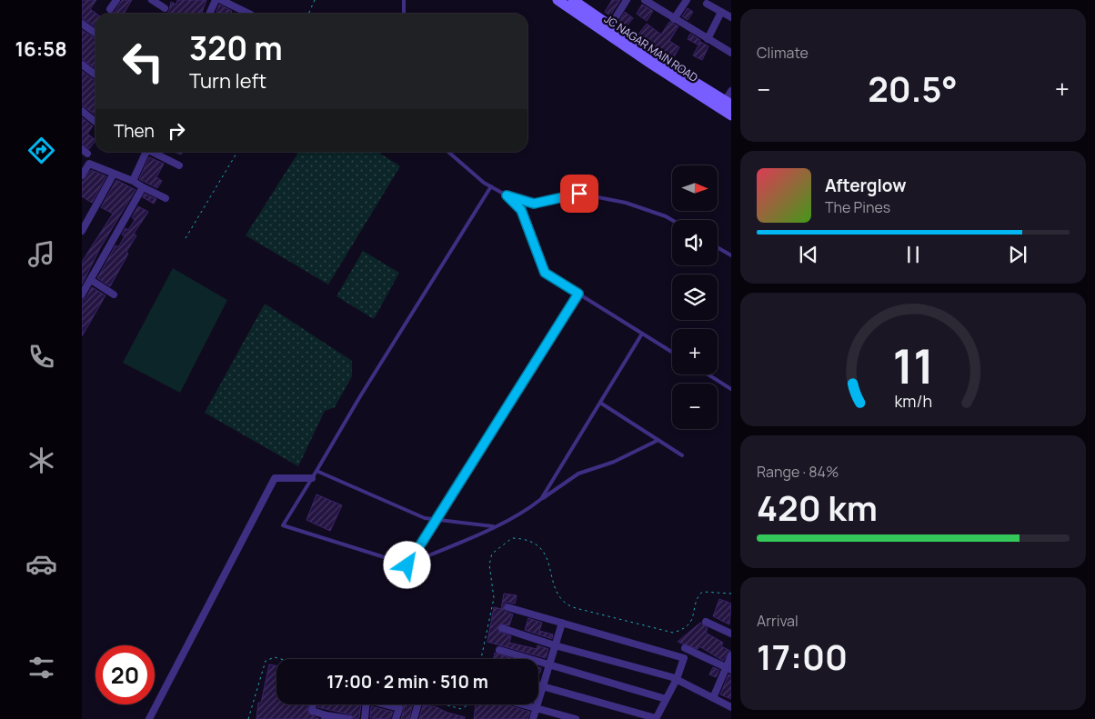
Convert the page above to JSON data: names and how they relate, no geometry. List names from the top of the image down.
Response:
{
  "streets": {
    "main road": ["JC NAGAR MAIN ROAD"]
  },
  "north": "right",
  "page": {
    "tabs": "16:58",
    "tile": [
      "Climate",
      ["Range · 84%", "420 km"],
      ["Arrival", "17:00"]
    ],
    "turn": ["320 m", "Turn left"],
    "heat": ["−", "20.5°", "+"],
    "then": "Then",
    "map_buttons": ["+", "−"],
    "song": ["Afterglow", "The Pines"],
    "limit": "20",
    "trip": "17:00 · 2 min · 510 m",
    "gauge": ["11", "km/h"]
  }
}
